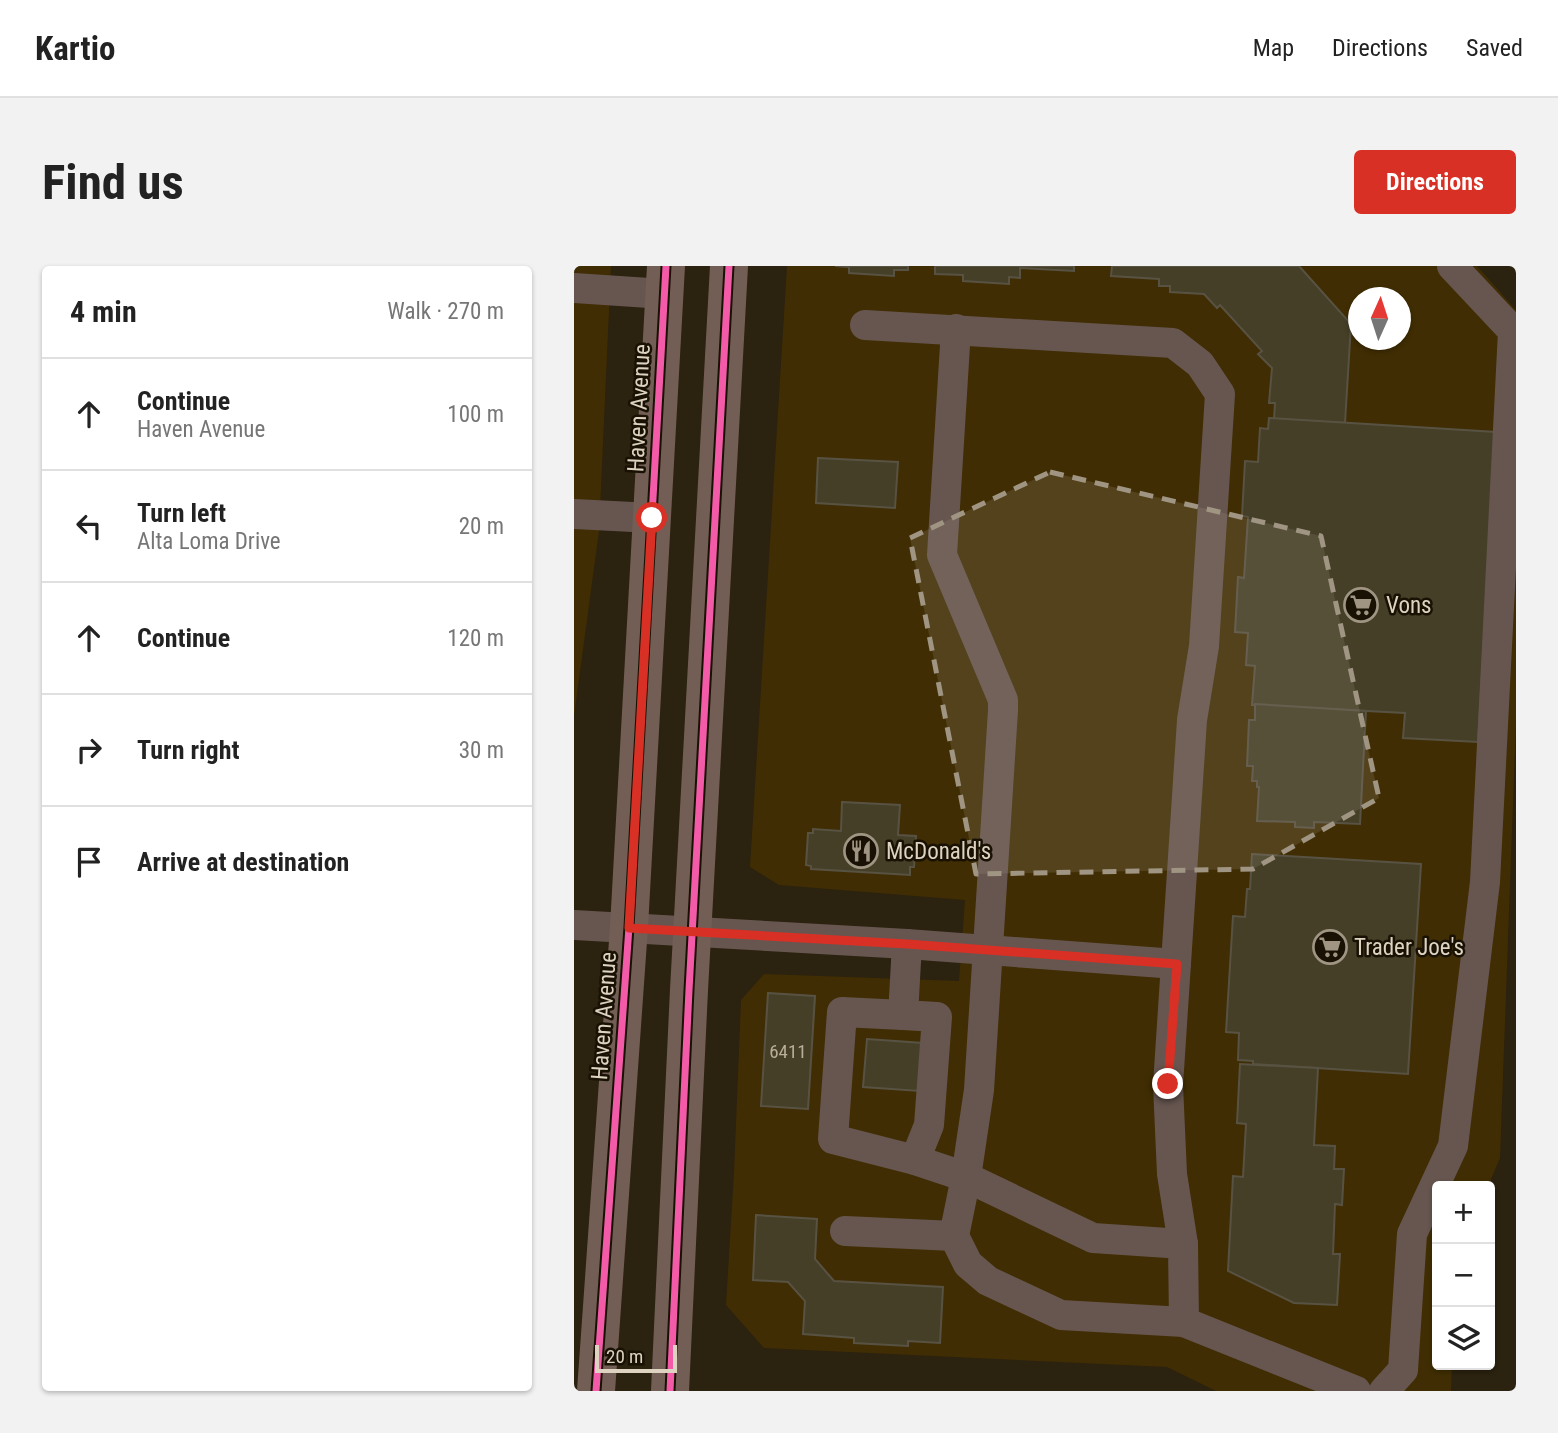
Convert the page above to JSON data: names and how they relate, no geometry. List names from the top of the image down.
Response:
{
  "streets": {
    "main road": ["Haven Avenue"]
  },
  "places": {
    "supermarket": ["Vons", "Trader Joe's"],
    "restaurant": ["McDonald's"]
  },
  "house_numbers": ["6411"],
  "scale_bar": "20 m",
  "north": "top",
  "page": {
    "header": "Kartio",
    "nav": ["Map", "Directions", "Saved"],
    "buttons": "Directions",
    "title": "Find us",
    "heading": ["4 min", "Walk · 270 m"],
    "list": [
      ["Continue", "Haven Avenue", "100 m"],
      ["Turn left", "Alta Loma Drive", "20 m"],
      ["Continue", "120 m"],
      ["Turn right", "30 m"],
      "Arrive at destination"
    ],
    "map_buttons": ["+", "−"],
    "scale": "20 m"
  }
}
